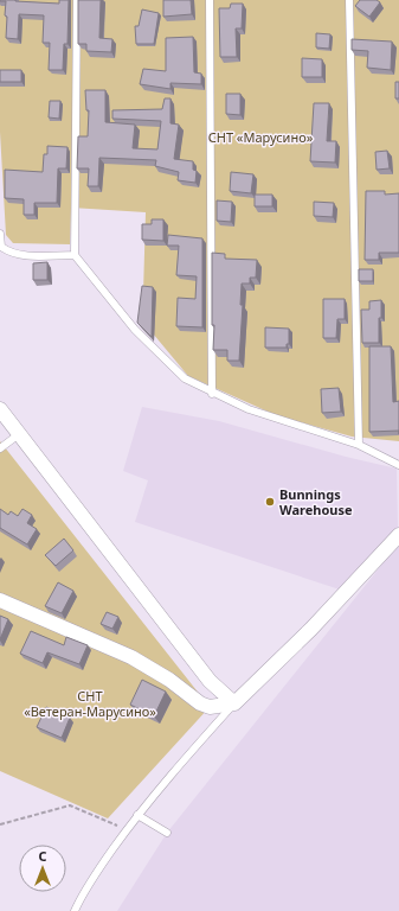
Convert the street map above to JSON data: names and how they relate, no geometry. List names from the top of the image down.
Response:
{
  "parks": ["СНТ «Марусино»", "СНТ «Ветеран-Марусино»"],
  "places": ["Bunnings Warehouse"],
  "north": "top"
}
